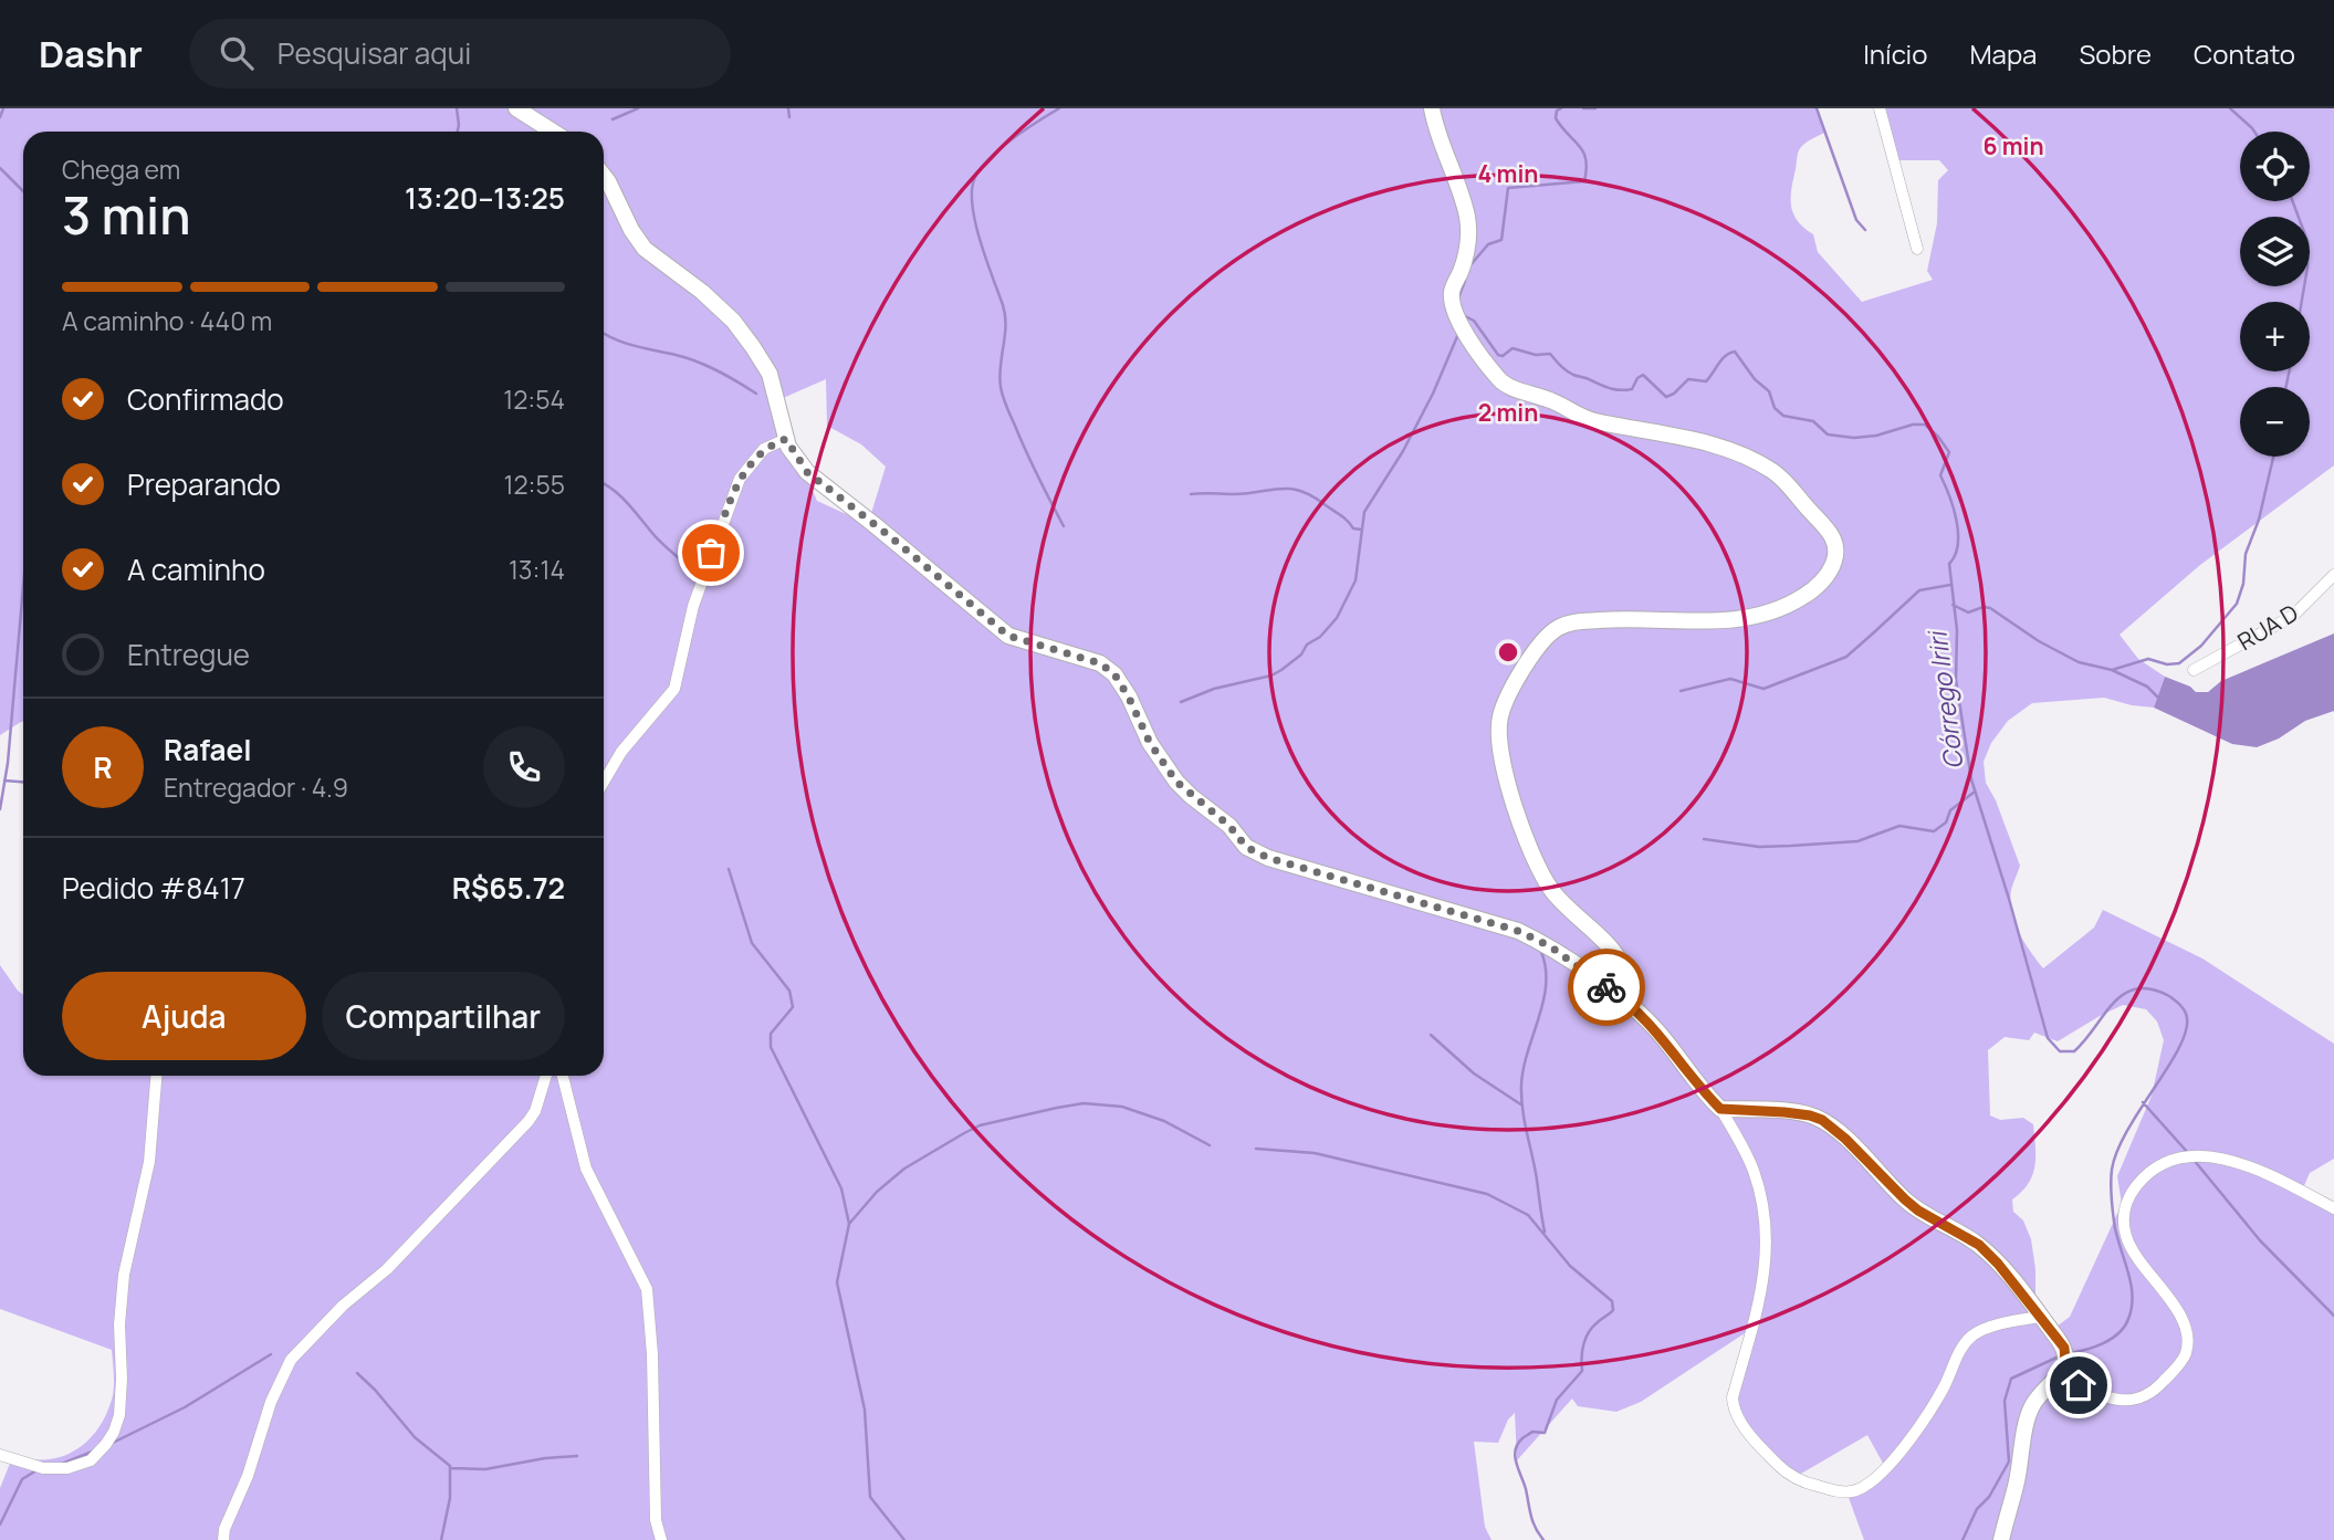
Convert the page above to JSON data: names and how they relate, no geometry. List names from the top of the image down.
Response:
{
  "streets": {
    "street": ["RUA D"]
  },
  "water": ["Córrego Iriri"],
  "page": {
    "header": "Dashr",
    "search": "Pesquisar aqui",
    "nav": [
      "Início",
      "Mapa",
      "Sobre",
      "Contato"
    ],
    "map_buttons": ["+", "−"],
    "heading": ["3 min", "Chega em", "13:20–13:25"],
    "panel": [
      "Rafael",
      "Entregador · 4.9",
      "Pedido #8417",
      "R$65.72"
    ],
    "bar": "A caminho · 440 m",
    "list": [
      ["Confirmado", "12:54"],
      ["Preparando", "12:55"],
      ["A caminho", "13:14"],
      "Entregue"
    ],
    "round": "R",
    "buttons": ["Ajuda", "Compartilhar"]
  },
  "rings": ["6 min", "4 min", "2 min"]
}
